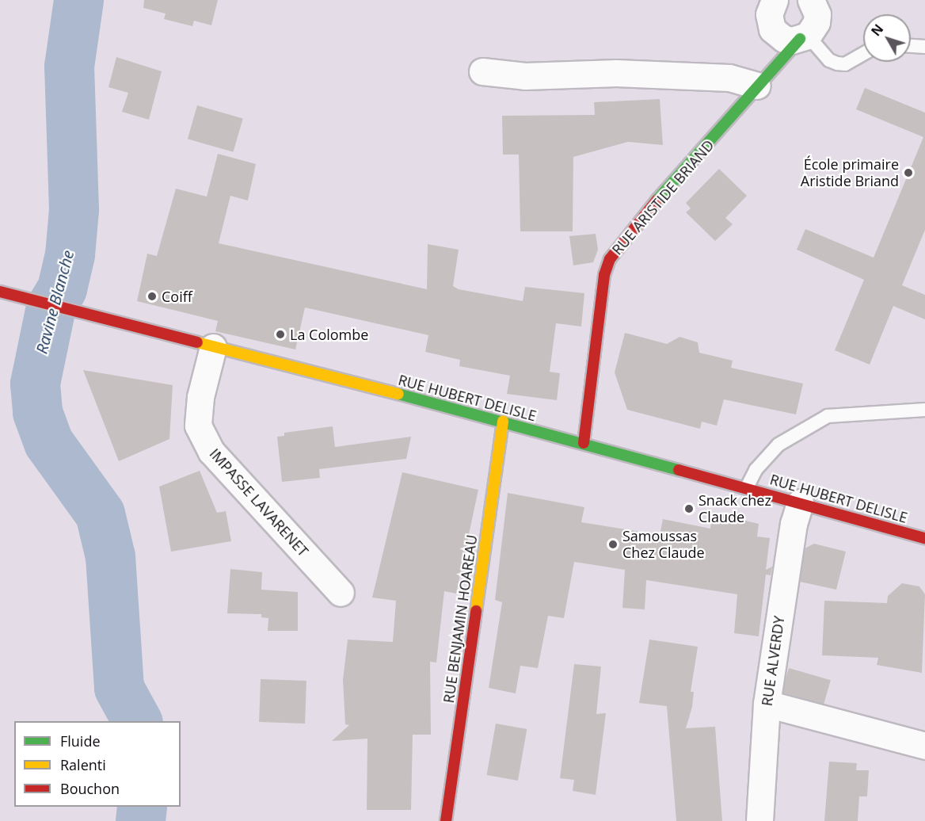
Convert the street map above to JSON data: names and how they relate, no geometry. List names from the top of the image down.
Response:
{
  "streets": {
    "main road": ["RUE ARISTIDE BRIAND", "RUE HUBERT DELISLE", "RUE BENJAMIN HOAREAU"],
    "street": ["IMPASSE LAVARENET", "RUE ALVERDY"]
  },
  "crossings": [
    ["RUE ARISTIDE BRIAND", "RUE HUBERT DELISLE"],
    ["RUE HUBERT DELISLE", "IMPASSE LAVARENET"],
    ["RUE HUBERT DELISLE", "RUE BENJAMIN HOAREAU"],
    ["RUE HUBERT DELISLE", "RUE ALVERDY"]
  ],
  "water": ["Ravine Blanche"],
  "places": [
    "École primaire Aristide Briand",
    "Coiff",
    "La Colombe",
    "Snack chez Claude",
    "Samoussas Chez Claude"
  ],
  "legend": ["Fluide", "Ralenti", "Bouchon"],
  "north": "top left"
}
